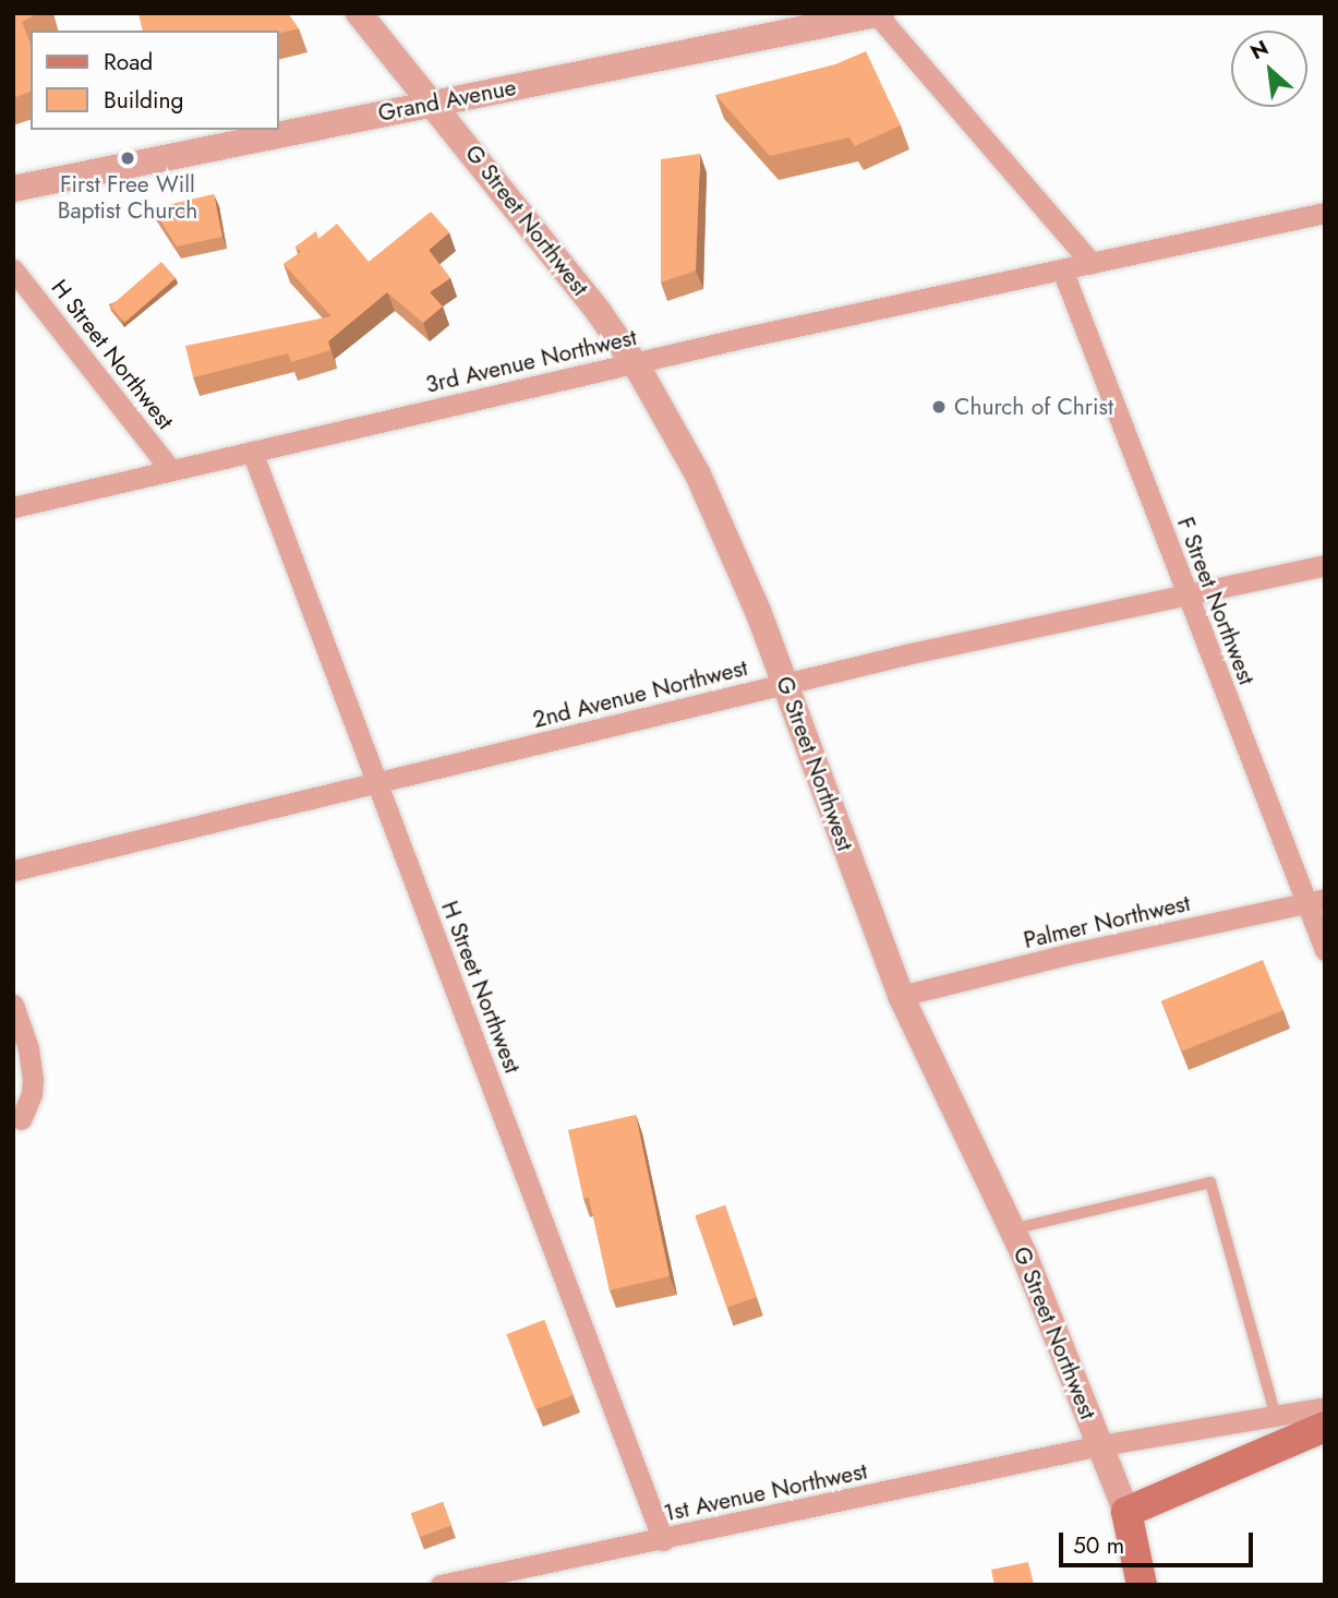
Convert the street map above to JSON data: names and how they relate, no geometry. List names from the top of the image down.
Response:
{
  "streets": {
    "main road": ["G Street Northwest"],
    "street": [
      "Grand Avenue",
      "H Street Northwest",
      "3rd Avenue Northwest",
      "F Street Northwest",
      "2nd Avenue Northwest",
      "Palmer Northwest",
      "1st Avenue Northwest"
    ]
  },
  "crossings": [
    ["Grand Avenue", "G Street Northwest"],
    ["G Street Northwest", "3rd Avenue Northwest"],
    ["G Street Northwest", "2nd Avenue Northwest"],
    ["G Street Northwest", "Palmer Northwest"],
    ["G Street Northwest", "1st Avenue Northwest"],
    ["H Street Northwest", "3rd Avenue Northwest"],
    ["H Street Northwest", "2nd Avenue Northwest"],
    ["H Street Northwest", "1st Avenue Northwest"],
    ["3rd Avenue Northwest", "F Street Northwest"],
    ["F Street Northwest", "2nd Avenue Northwest"],
    ["F Street Northwest", "Palmer Northwest"]
  ],
  "places": ["First Free Will Baptist Church", "Church of Christ"],
  "legend": ["Road", "Building"],
  "scale_bar": "50 m",
  "north": "top left"
}
